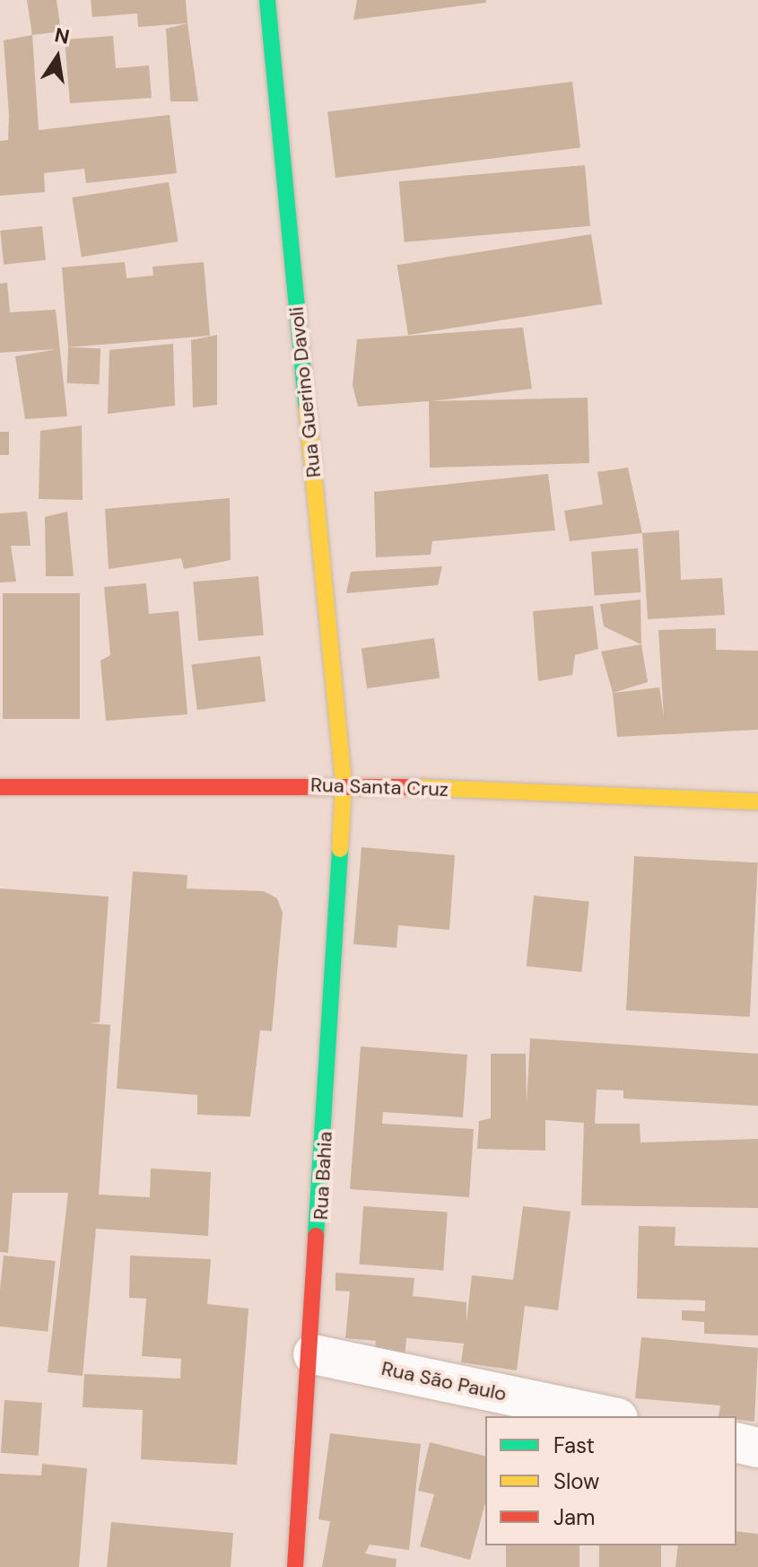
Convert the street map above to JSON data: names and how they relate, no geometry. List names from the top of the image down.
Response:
{
  "streets": {
    "street": [
      "Rua Guerino Davoli",
      "Rua Santa Cruz",
      "Rua Bahia",
      "Rua São Paulo"
    ]
  },
  "crossings": [
    ["Rua Guerino Davoli", "Rua Santa Cruz"],
    ["Rua Guerino Davoli", "Rua Bahia"],
    ["Rua Santa Cruz", "Rua Bahia"],
    ["Rua Bahia", "Rua São Paulo"]
  ],
  "legend": ["Fast", "Slow", "Jam"],
  "north": "top"
}
